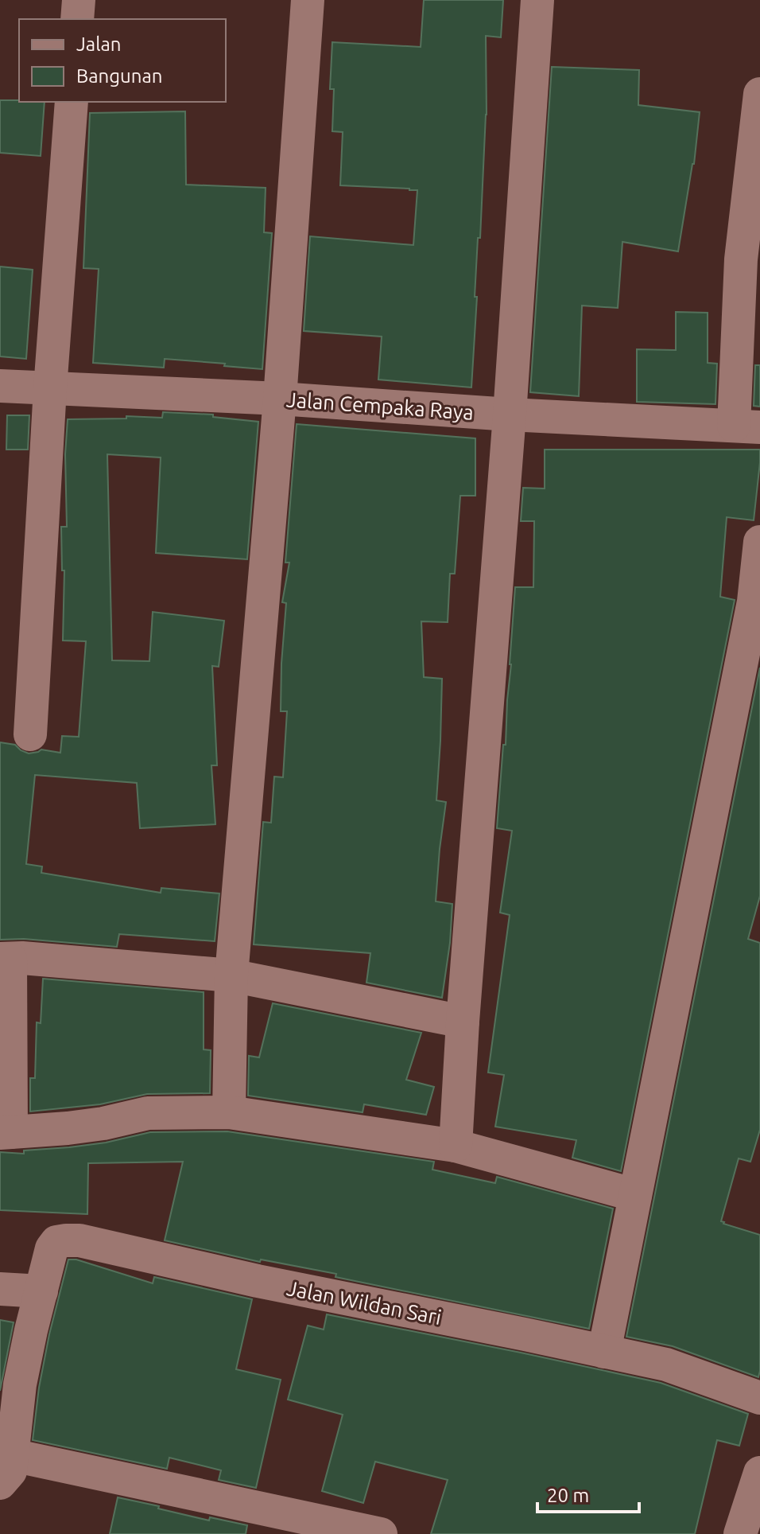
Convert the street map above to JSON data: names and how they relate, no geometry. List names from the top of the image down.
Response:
{
  "streets": {
    "street": ["Jalan Cempaka Raya", "Jalan Wildan Sari"]
  },
  "legend": ["Jalan", "Bangunan"],
  "scale_bar": "20 m"
}
